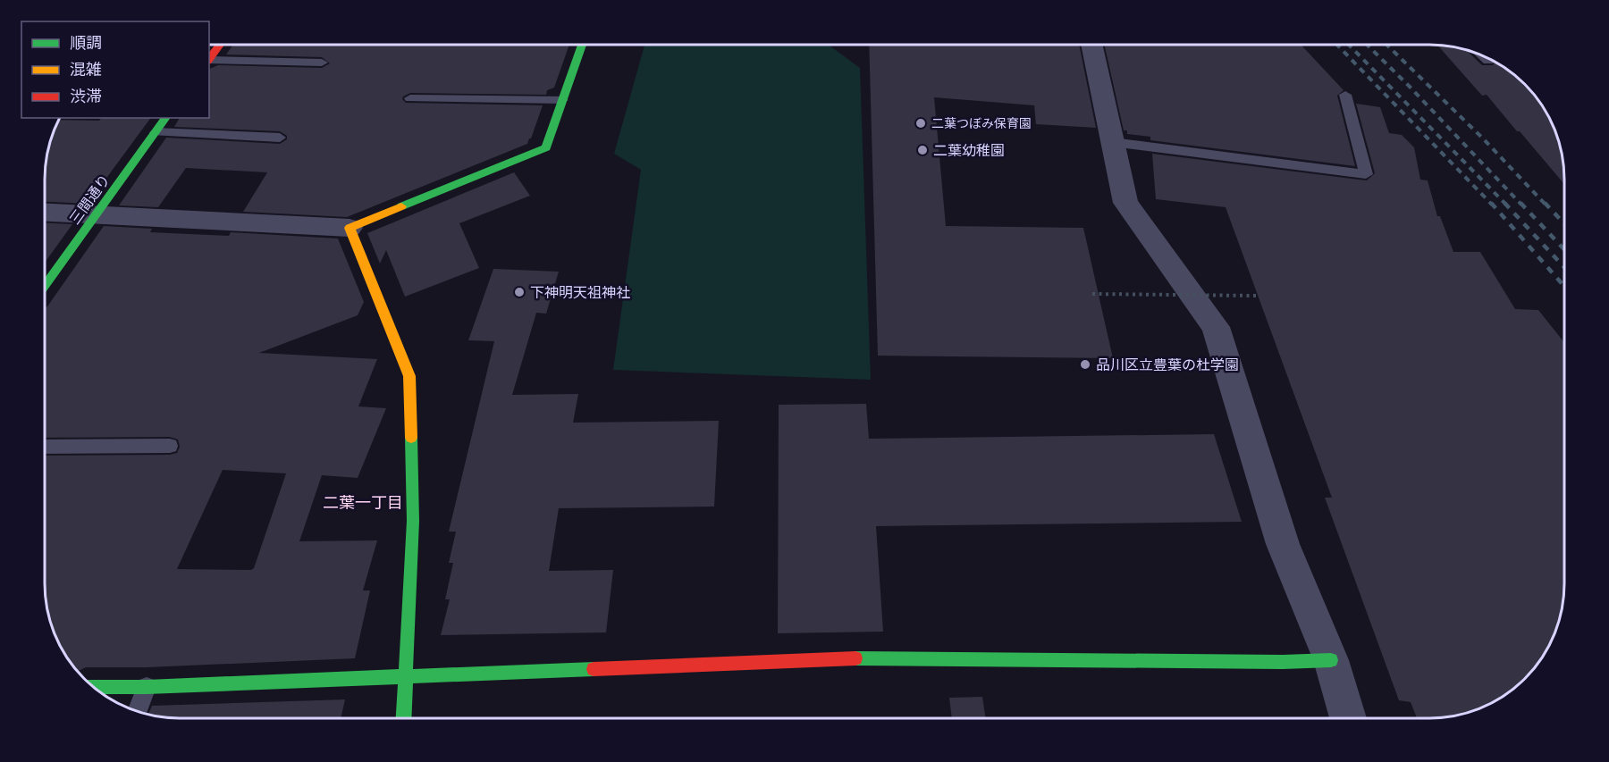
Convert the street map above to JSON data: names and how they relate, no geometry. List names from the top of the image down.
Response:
{
  "streets": {
    "street": ["三間通り"]
  },
  "districts": ["二葉一丁目"],
  "places": [
    "二葉つぼみ保育園",
    "二葉幼稚園",
    "下神明天祖神社",
    "品川区立豊葉の杜学園"
  ],
  "legend": ["順調", "混雑", "渋滞"]
}
